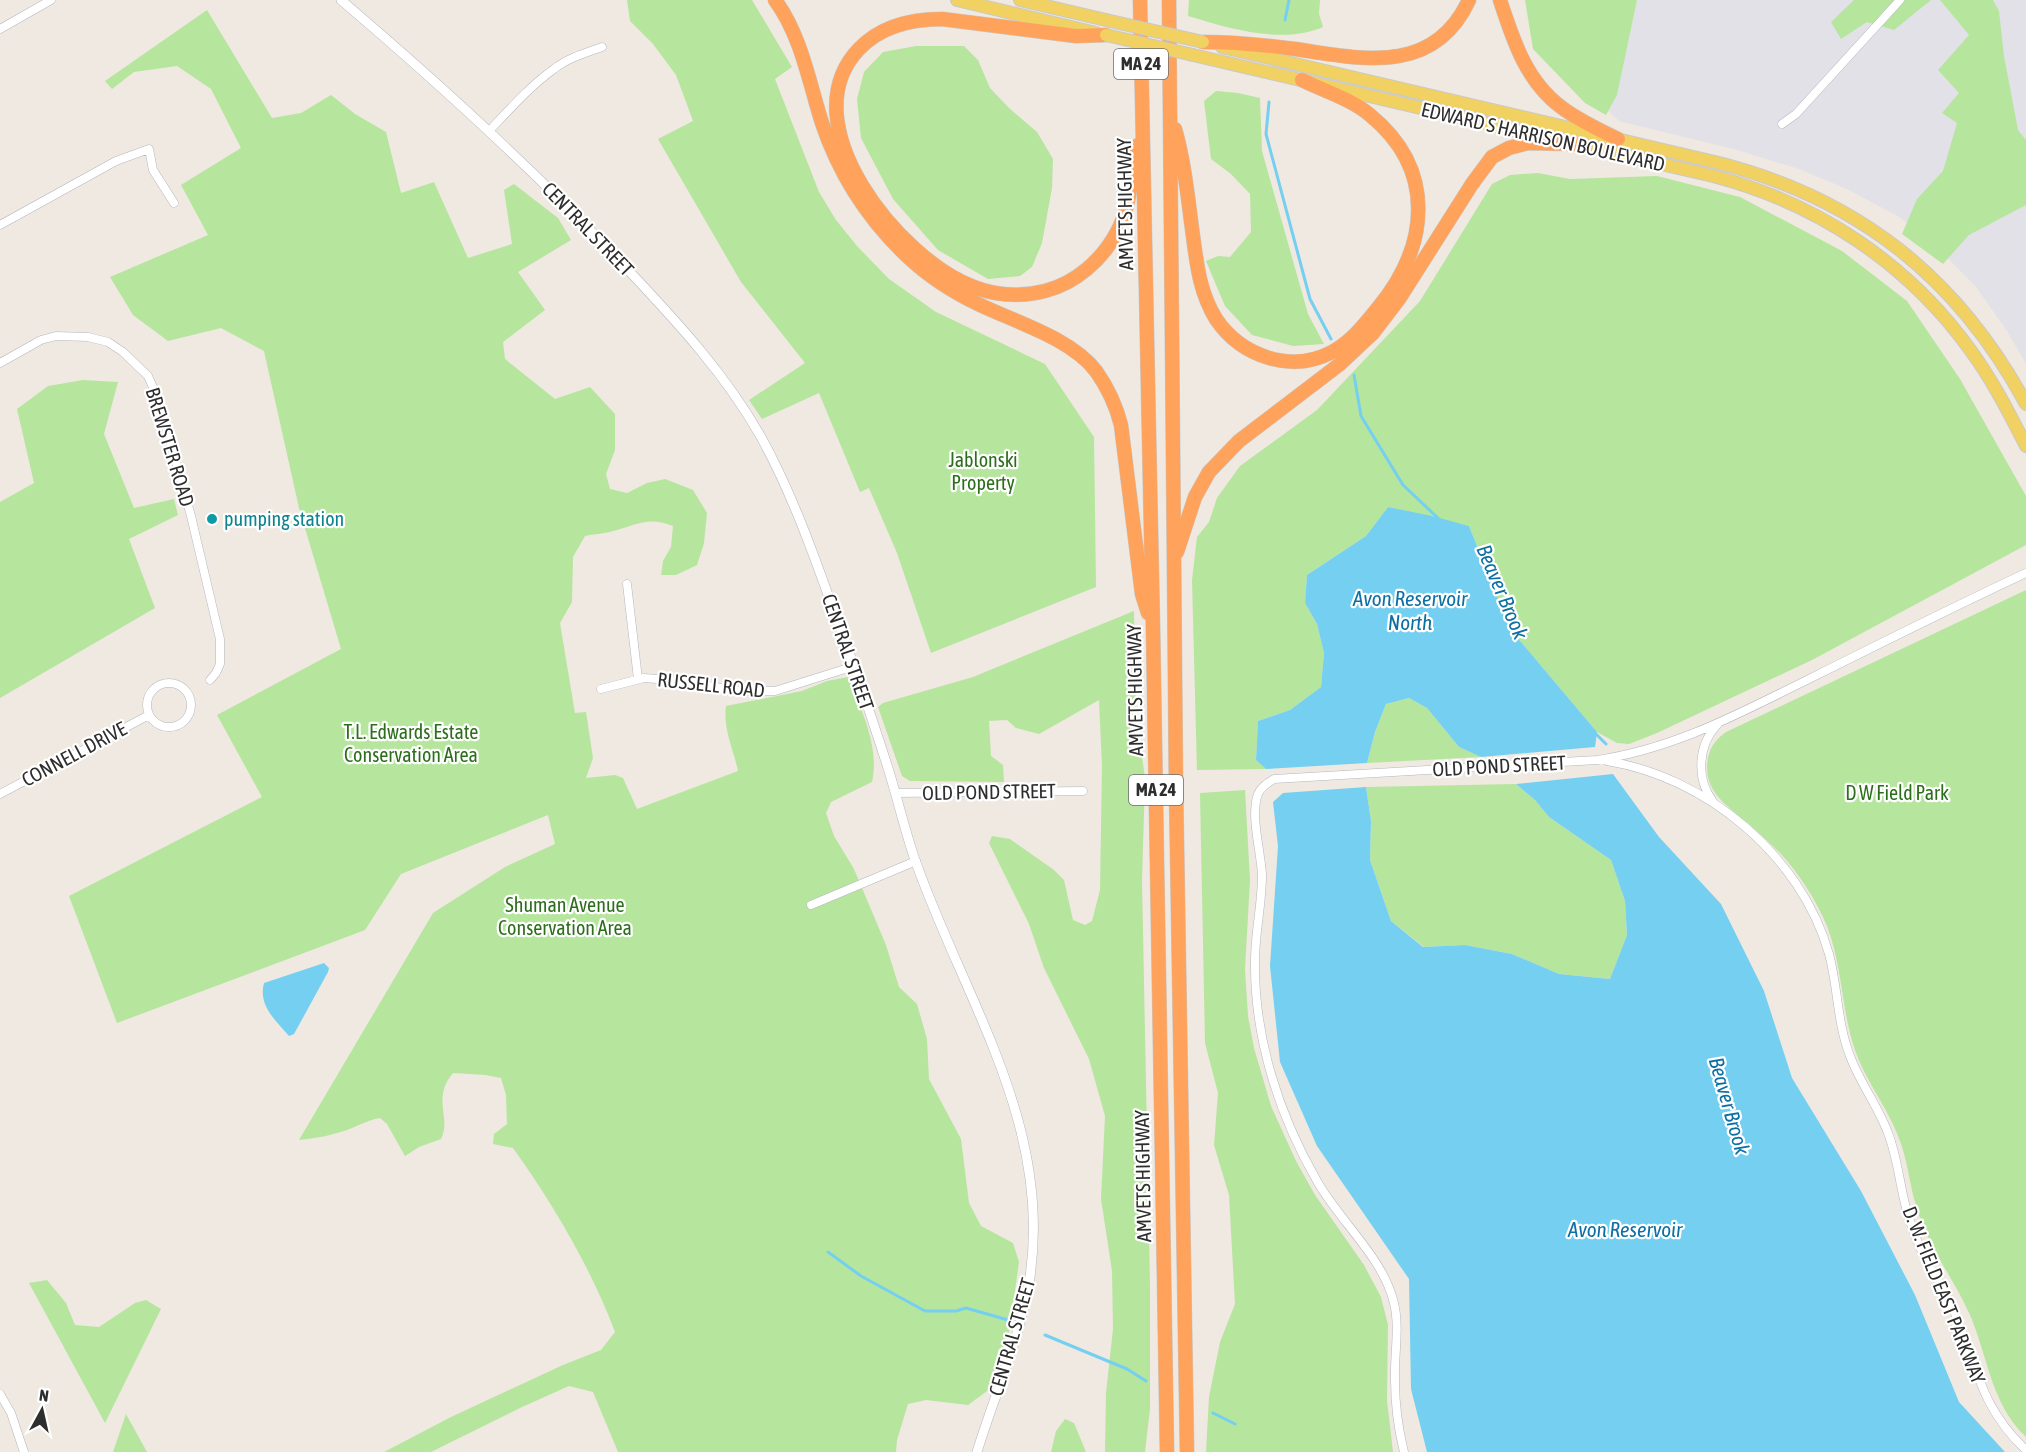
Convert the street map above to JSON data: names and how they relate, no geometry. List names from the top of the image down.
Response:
{
  "streets": {
    "highway": ["MA 24", "AMVETS HIGHWAY"],
    "main road": ["EDWARD S HARRISON BOULEVARD"],
    "street": [
      "CENTRAL STREET",
      "BREWSTER ROAD",
      "RUSSELL ROAD",
      "CONNELL DRIVE",
      "OLD POND STREET",
      "D. W. FIELD EAST PARKWAY"
    ]
  },
  "crossings": [
    ["CENTRAL STREET", "RUSSELL ROAD"],
    ["CENTRAL STREET", "OLD POND STREET"],
    ["OLD POND STREET", "D. W. FIELD EAST PARKWAY"]
  ],
  "water": ["Beaver Brook", "Avon Reservoir North", "Avon Reservoir"],
  "parks": [
    "Jablonski Property",
    "T.L. Edwards Estate Conservation Area",
    "D W Field Park",
    "Shuman Avenue Conservation Area"
  ],
  "places": ["pumping station"],
  "north": "top"
}
